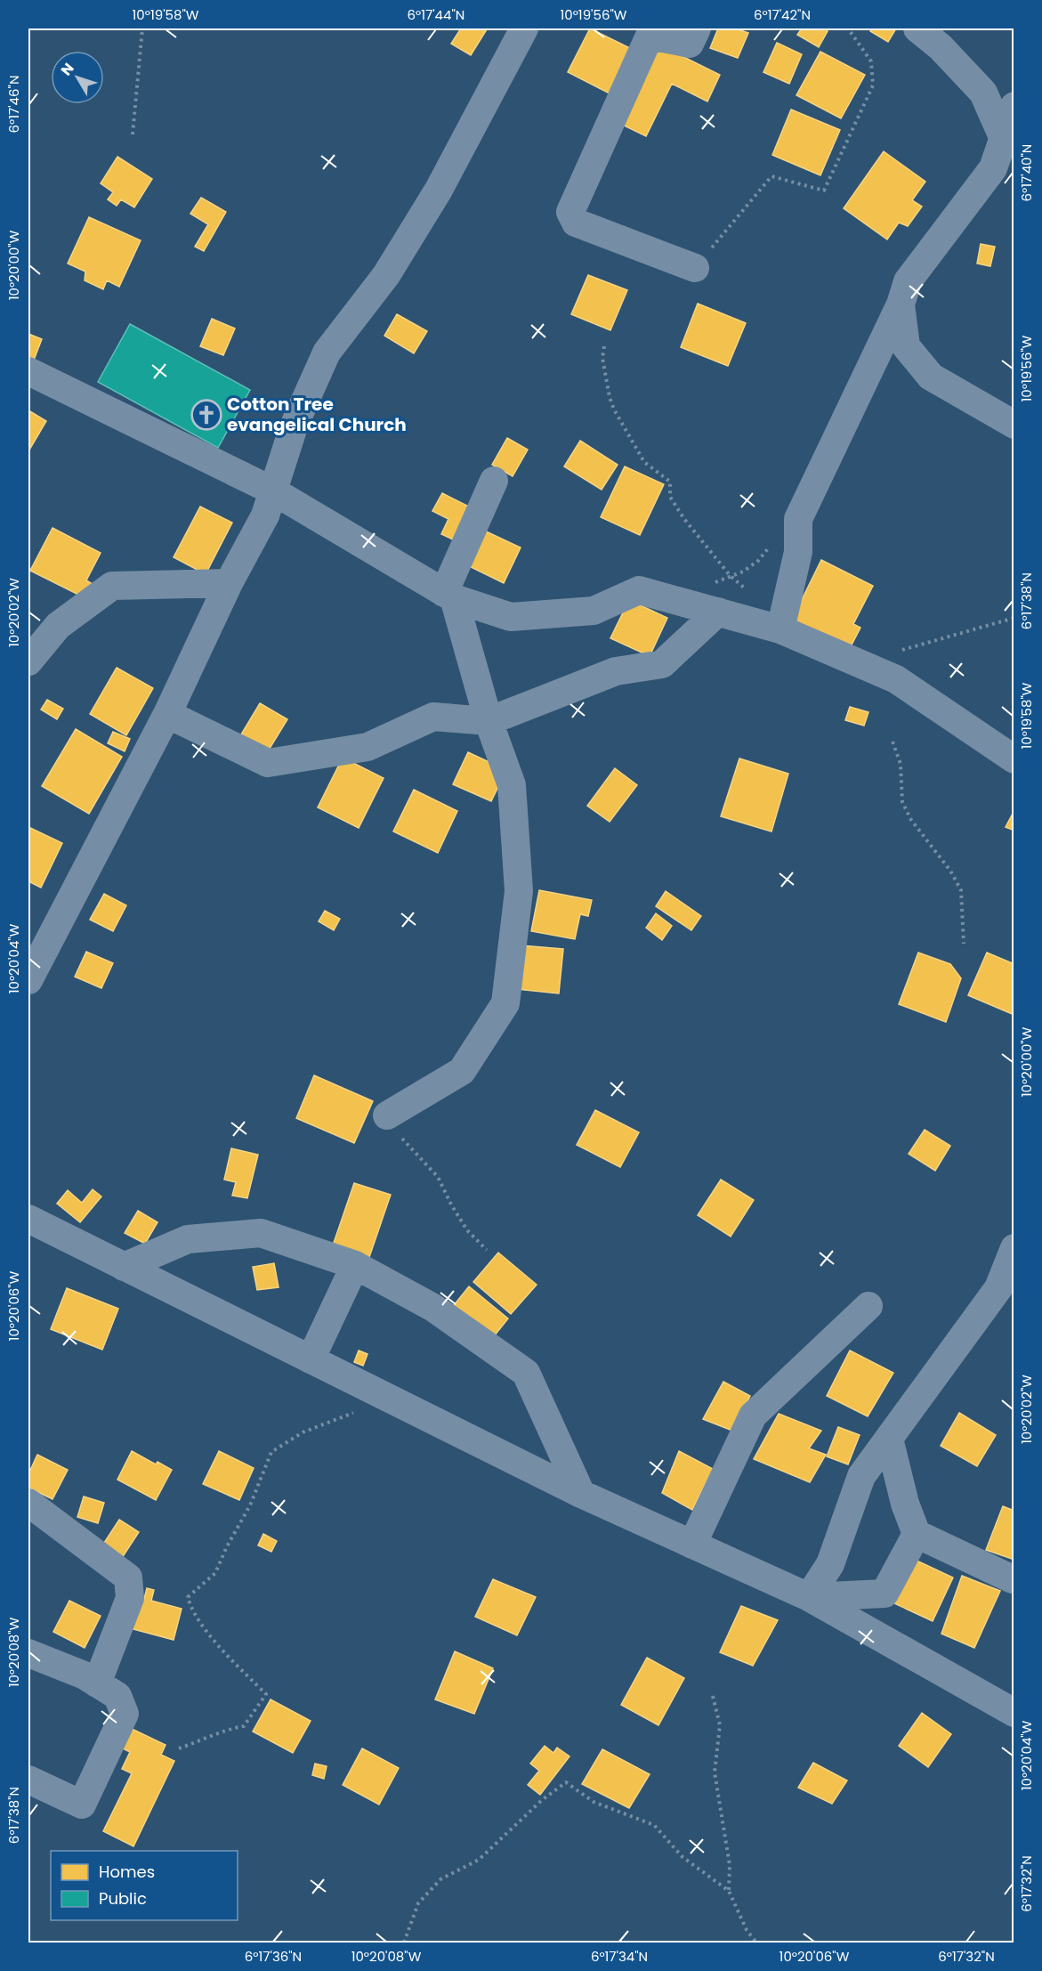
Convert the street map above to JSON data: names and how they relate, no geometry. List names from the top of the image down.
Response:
{
  "places": {
    "church": ["Cotton Tree evangelical Church"]
  },
  "legend": ["Homes", "Public"],
  "north": "top left",
  "coordinates": [
    "10°19'58\"W",
    "6°17'44\"N",
    "10°19'56\"W",
    "6°17'42\"N",
    "6°17'46\"N",
    "6°17'40\"N",
    "10°20'00\"W",
    "6°17'38\"N",
    "10°20'02\"W",
    "10°20'04\"W",
    "10°20'06\"W",
    "10°20'08\"W",
    "6°17'32\"N",
    "6°17'36\"N",
    "6°17'34\"N"
  ]
}
